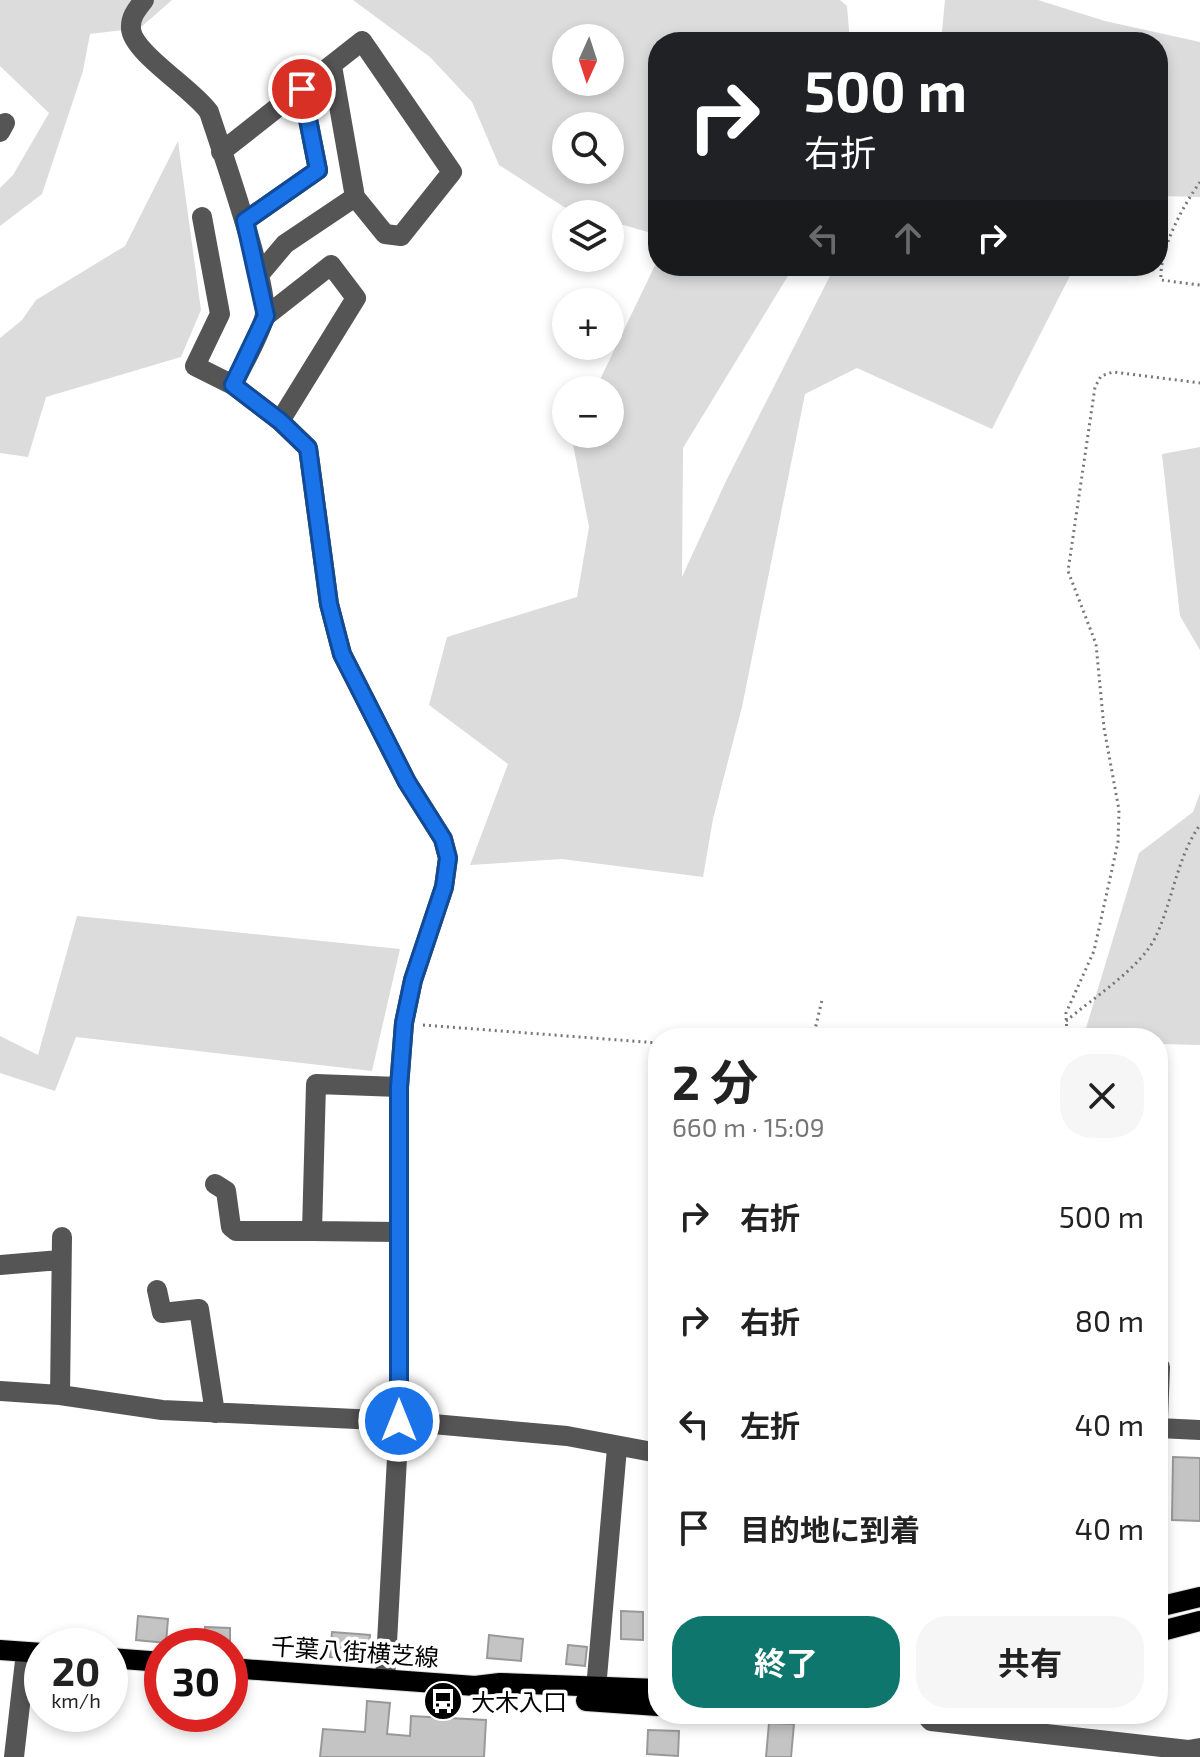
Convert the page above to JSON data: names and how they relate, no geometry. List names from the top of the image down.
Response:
{
  "streets": {
    "main road": ["千葉八街横芝線"]
  },
  "places": {
    "bus stop": ["大木入口"]
  },
  "north": "bottom",
  "page": {
    "map_buttons": ["+", "−"],
    "turn": ["500 m", "右折"],
    "heading": ["2 分", "660 m · 15:09"],
    "list": [
      {
        "name": "右折",
        "value": "500 m"
      },
      {
        "name": "右折",
        "value": "80 m"
      },
      {
        "name": "左折",
        "value": "40 m"
      },
      {
        "name": "目的地に到着",
        "value": "40 m"
      }
    ],
    "buttons": ["終了", "共有"],
    "speed": "20 km/h",
    "limit": "30"
  }
}
